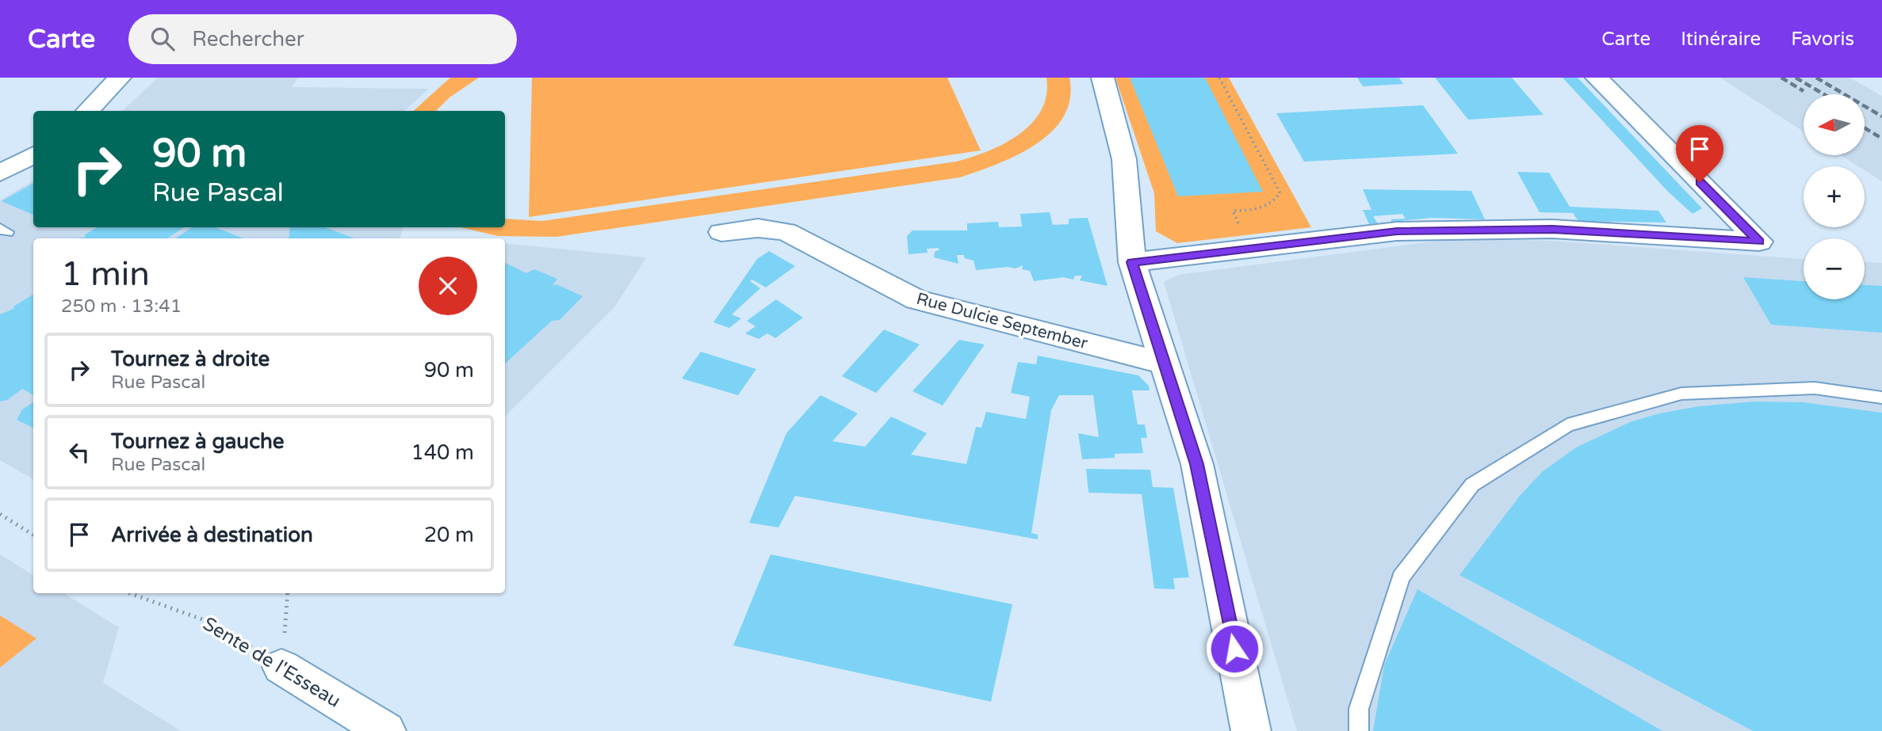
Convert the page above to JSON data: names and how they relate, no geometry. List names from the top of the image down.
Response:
{
  "streets": {
    "street": ["Rue Dulcie September", "Sente de l'Esseau"]
  },
  "north": "left",
  "page": {
    "header": "Carte",
    "search": "Rechercher",
    "nav": ["Carte", "Itinéraire", "Favoris"],
    "map_buttons": ["+", "−"],
    "turn": ["90 m", "Rue Pascal"],
    "heading": ["1 min", "250 m · 13:41"],
    "list": [
      {
        "name": "Tournez à droite",
        "note": "Rue Pascal",
        "value": "90 m"
      },
      {
        "name": "Tournez à gauche",
        "note": "Rue Pascal",
        "value": "140 m"
      },
      {
        "name": "Arrivée à destination",
        "value": "20 m"
      }
    ]
  }
}
